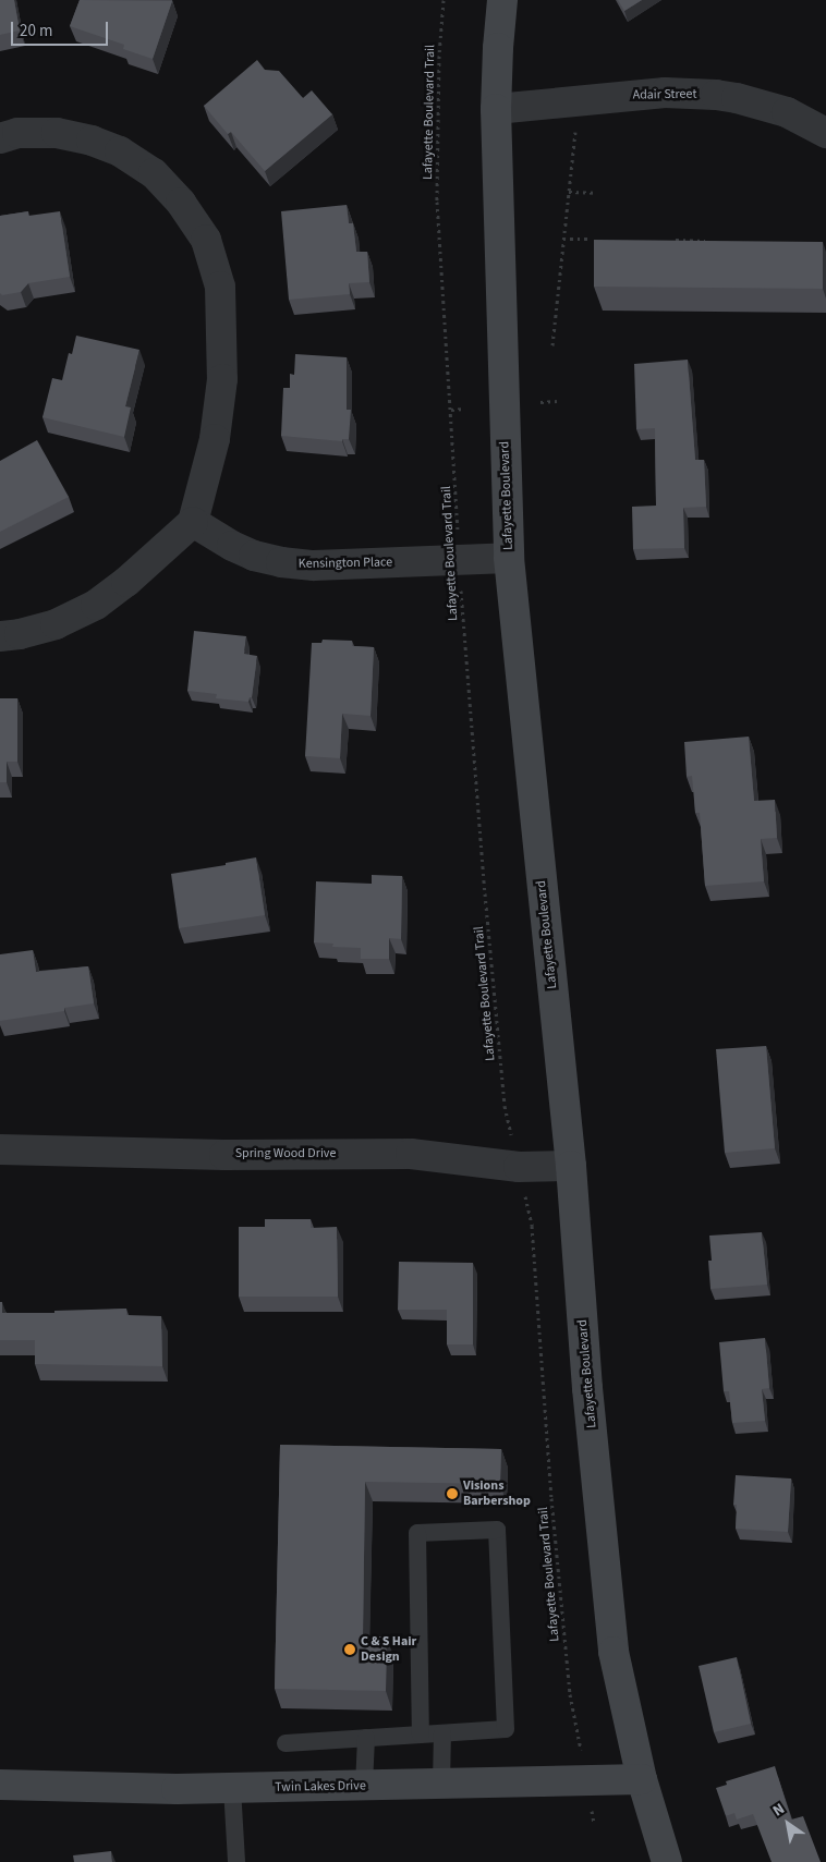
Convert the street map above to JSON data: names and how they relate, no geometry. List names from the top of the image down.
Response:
{
  "streets": {
    "main road": ["Lafayette Boulevard", "Twin Lakes Drive"],
    "street": ["Adair Street", "Kensington Place", "Spring Wood Drive"],
    "path": ["Lafayette Boulevard Trail"]
  },
  "crossings": [
    ["Adair Street", "Lafayette Boulevard"],
    ["Lafayette Boulevard Trail", "Kensington Place"],
    ["Lafayette Boulevard", "Kensington Place"],
    ["Lafayette Boulevard", "Spring Wood Drive"],
    ["Lafayette Boulevard", "Twin Lakes Drive"]
  ],
  "places": ["Visions Barbershop", "C & S Hair Design"],
  "scale_bar": "20 m",
  "north": "top left"
}
